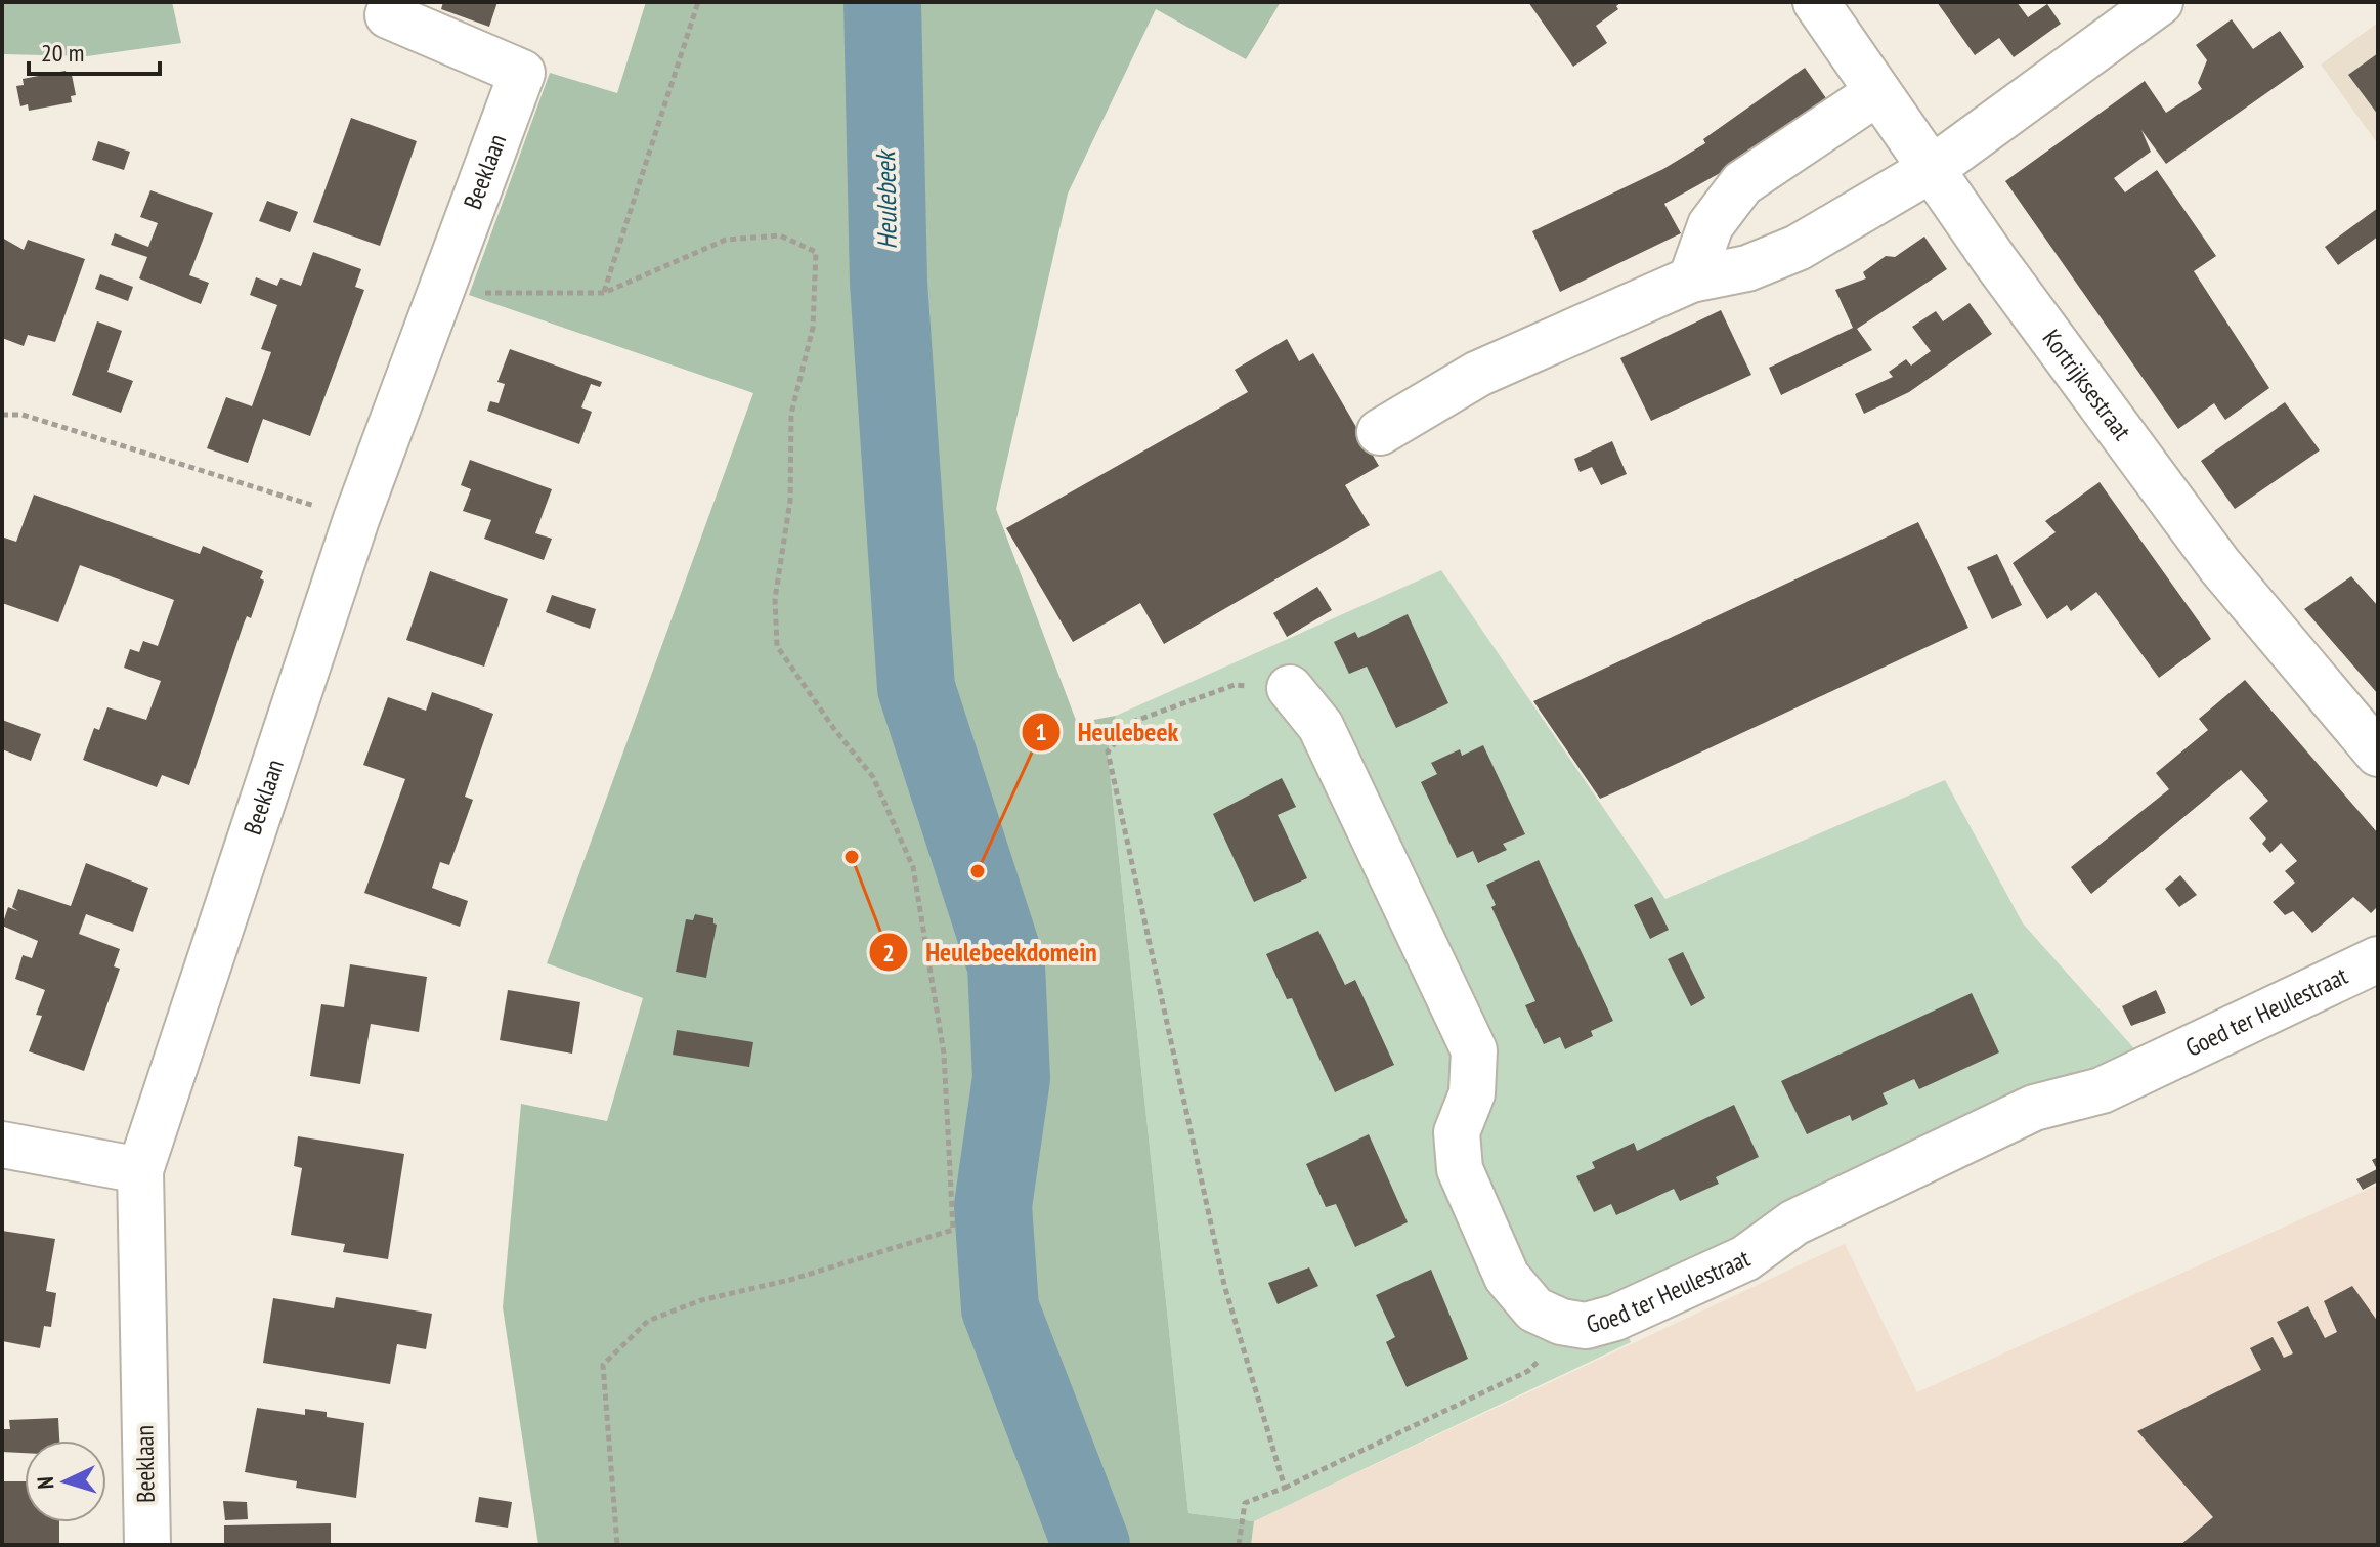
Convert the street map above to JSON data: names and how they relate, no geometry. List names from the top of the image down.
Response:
{
  "streets": {
    "street": ["Beeklaan", "Kortrijksestraat", "Goed ter Heulestraat"]
  },
  "water": ["Heulebeek"],
  "places": ["Heulebeekdomein", "Heulebeek"],
  "scale_bar": "20 m",
  "north": "left"
}
